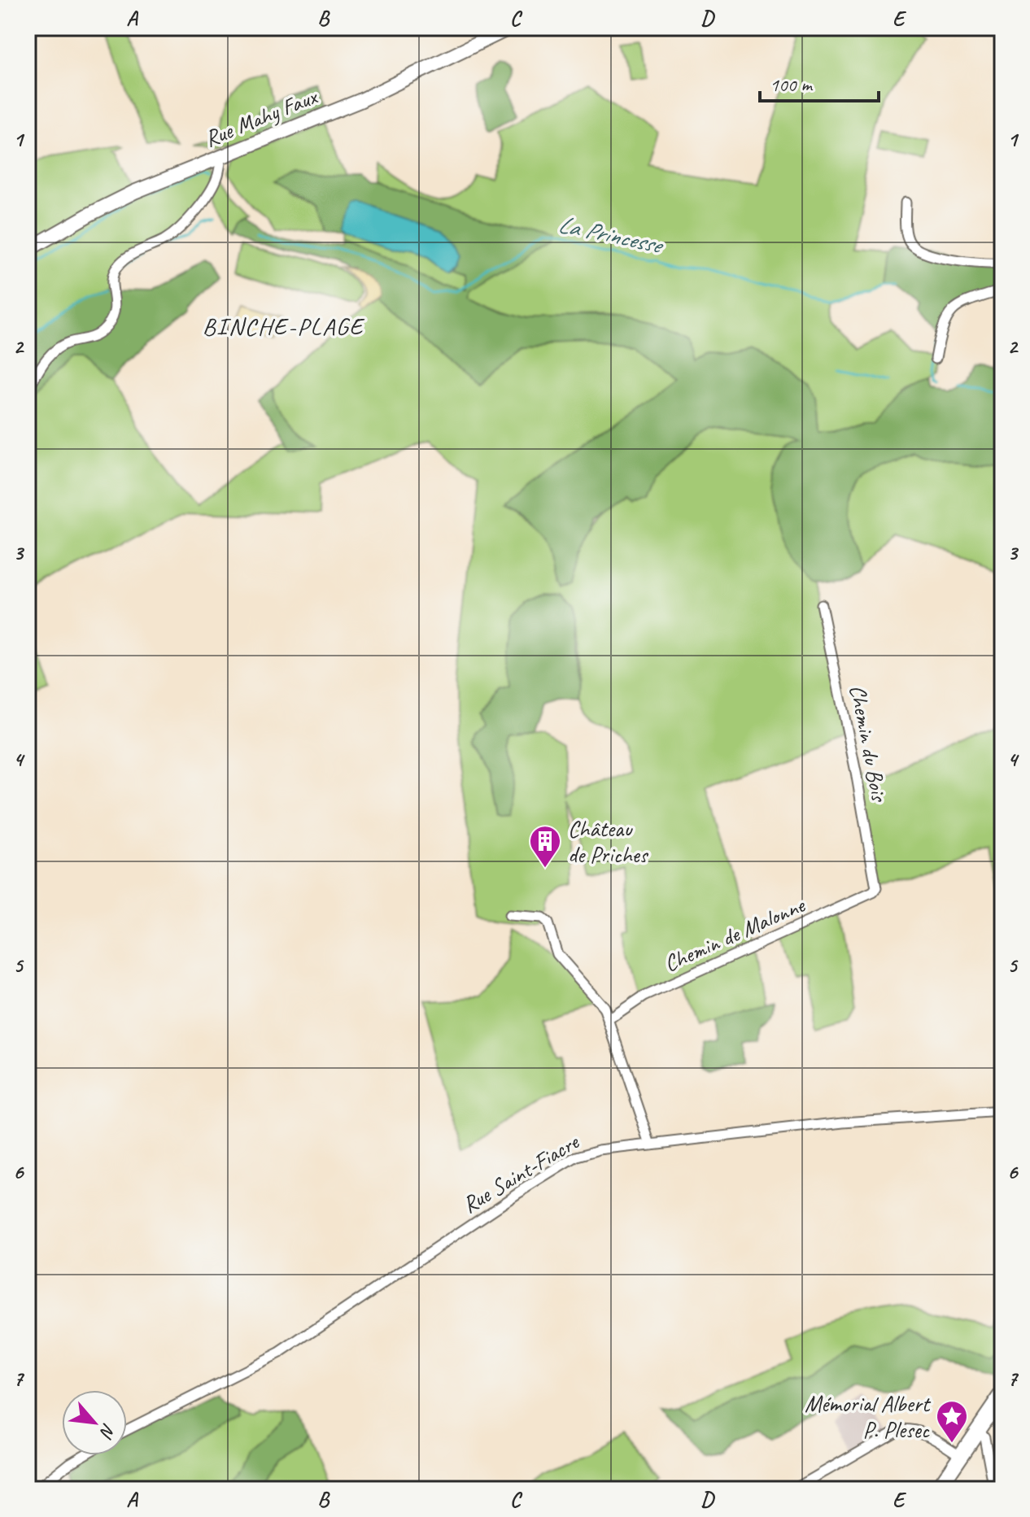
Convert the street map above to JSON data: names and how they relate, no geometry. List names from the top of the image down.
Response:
{
  "streets": {
    "street": [
      "Rue Mahy Faux",
      "Chemin du Bois",
      "Chemin de Malonne",
      "Rue Saint-Fiacre"
    ]
  },
  "crossings": [
    ["Chemin du Bois", "Chemin de Malonne"]
  ],
  "districts": ["BINCHE-PLAGE"],
  "water": ["La Princesse"],
  "places": {
    "building": ["Château de Priches"],
    "place": ["Mémorial Albert P. Plesec"]
  },
  "scale_bar": "100 m",
  "north": "bottom right",
  "grid": {
    "columns": [
      "A",
      "B",
      "C",
      "D",
      "E"
    ],
    "rows": [
      "1",
      "2",
      "3",
      "4",
      "5",
      "6",
      "7"
    ]
  }
}
